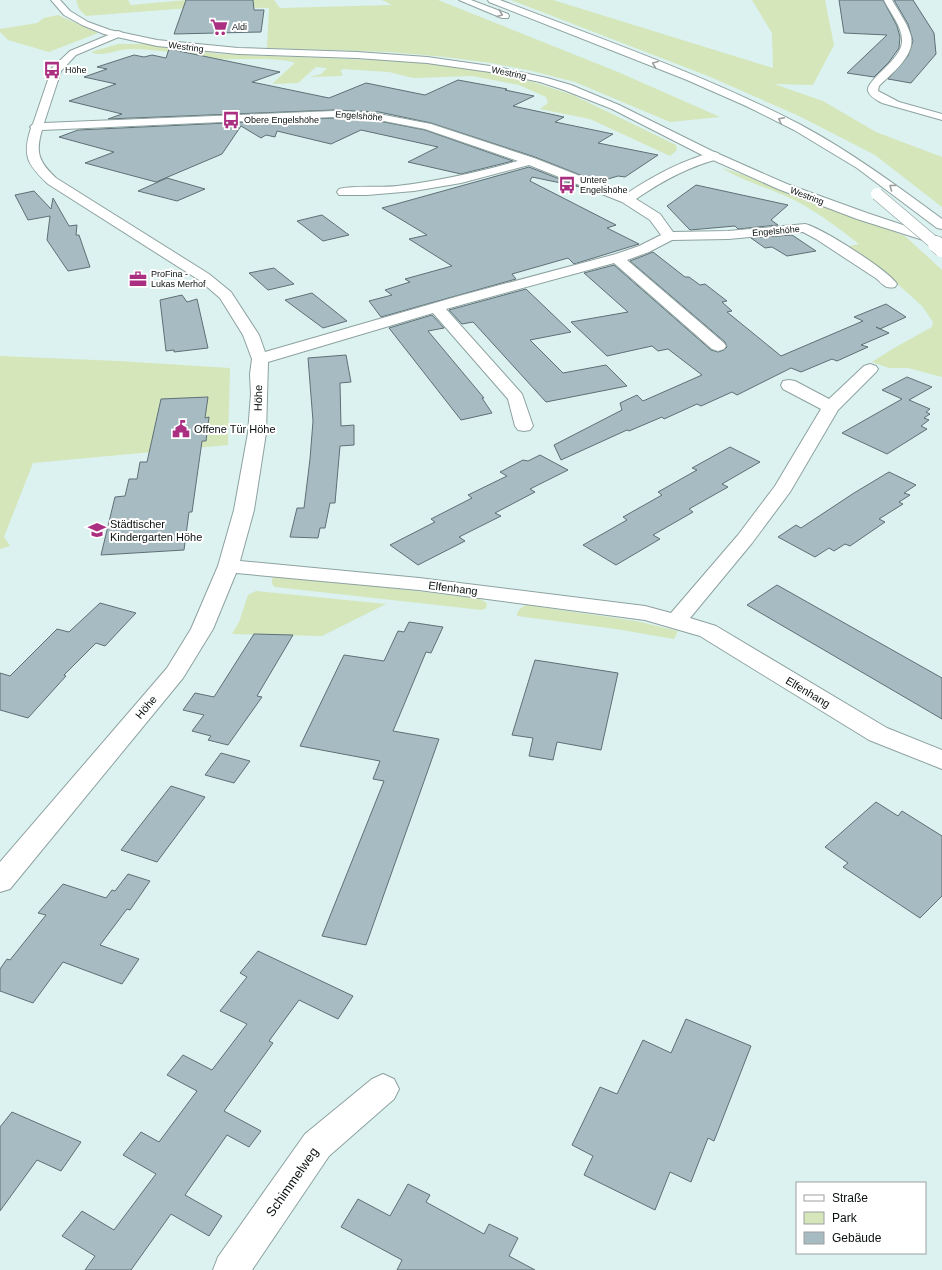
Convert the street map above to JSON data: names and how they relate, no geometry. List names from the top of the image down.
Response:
{
  "streets": {
    "main road": [
      "Westring",
      "Engelshöhe",
      "Höhe",
      "Elfenhang",
      "Schimmelweg"
    ]
  },
  "crossings": [
    ["Westring", "Höhe"],
    ["Engelshöhe", "Höhe"],
    ["Höhe", "Elfenhang"]
  ],
  "places": {
    "supermarket": ["Aldi"],
    "bus stop": ["Höhe", "Obere Engelshöhe", "Untere Engelshöhe"],
    "office": ["ProFina - Lukas Merhof"],
    "public building": ["Offene Tür Höhe"],
    "school or university": ["Städtischer Kindergarten Höhe"]
  },
  "legend": ["Straße", "Park", "Gebäude"]
}
